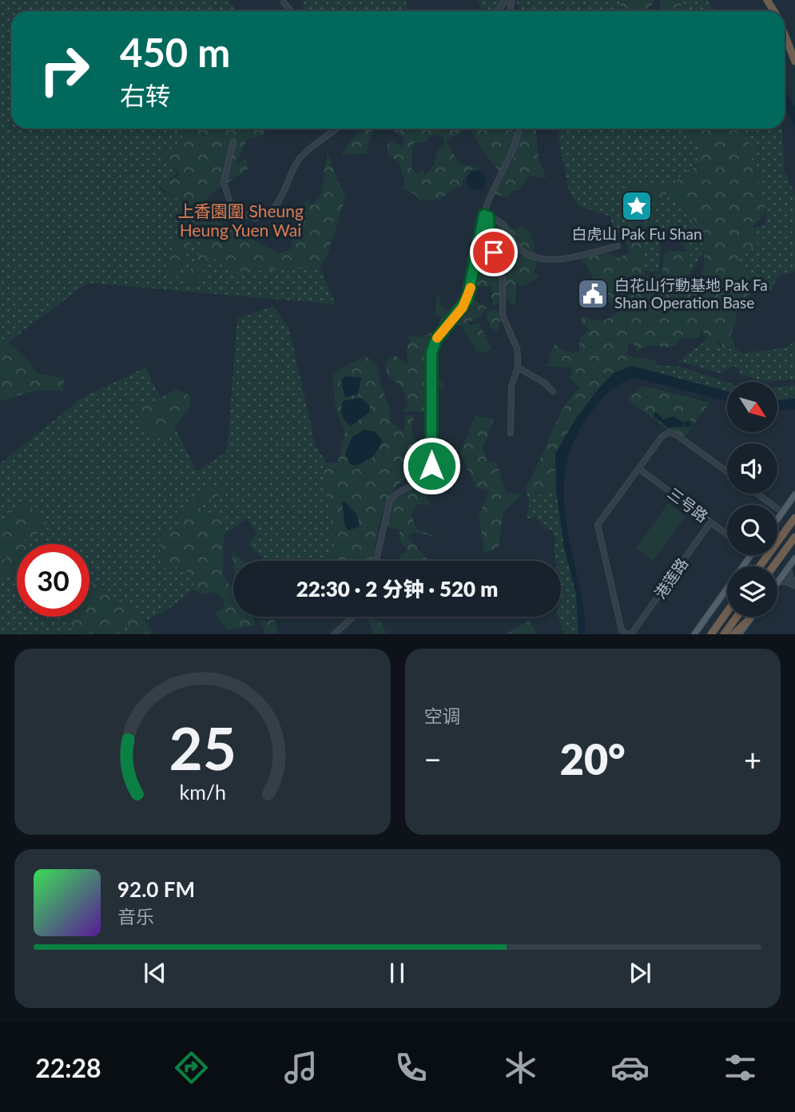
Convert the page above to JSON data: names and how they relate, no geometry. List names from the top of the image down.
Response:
{
  "streets": {
    "street": ["三号路", "港莲路"]
  },
  "crossings": [
    ["三号路", "港莲路"]
  ],
  "districts": ["上香園圍 Sheung Heung Yuen Wai"],
  "places": {
    "place": ["白虎山 Pak Fu Shan"],
    "public building": ["白花山行動基地 Pak Fa Shan Operation Base"]
  },
  "north": "bottom right",
  "page": {
    "turn": ["450 m", "右转"],
    "limit": "30",
    "trip": "22:30 · 2 分钟 · 520 m",
    "tile": "空调",
    "heat": ["−", "20°", "+"],
    "song": ["92.0 FM", "音乐"],
    "tabs": "22:28",
    "gauge": ["25", "km/h"]
  }
}
